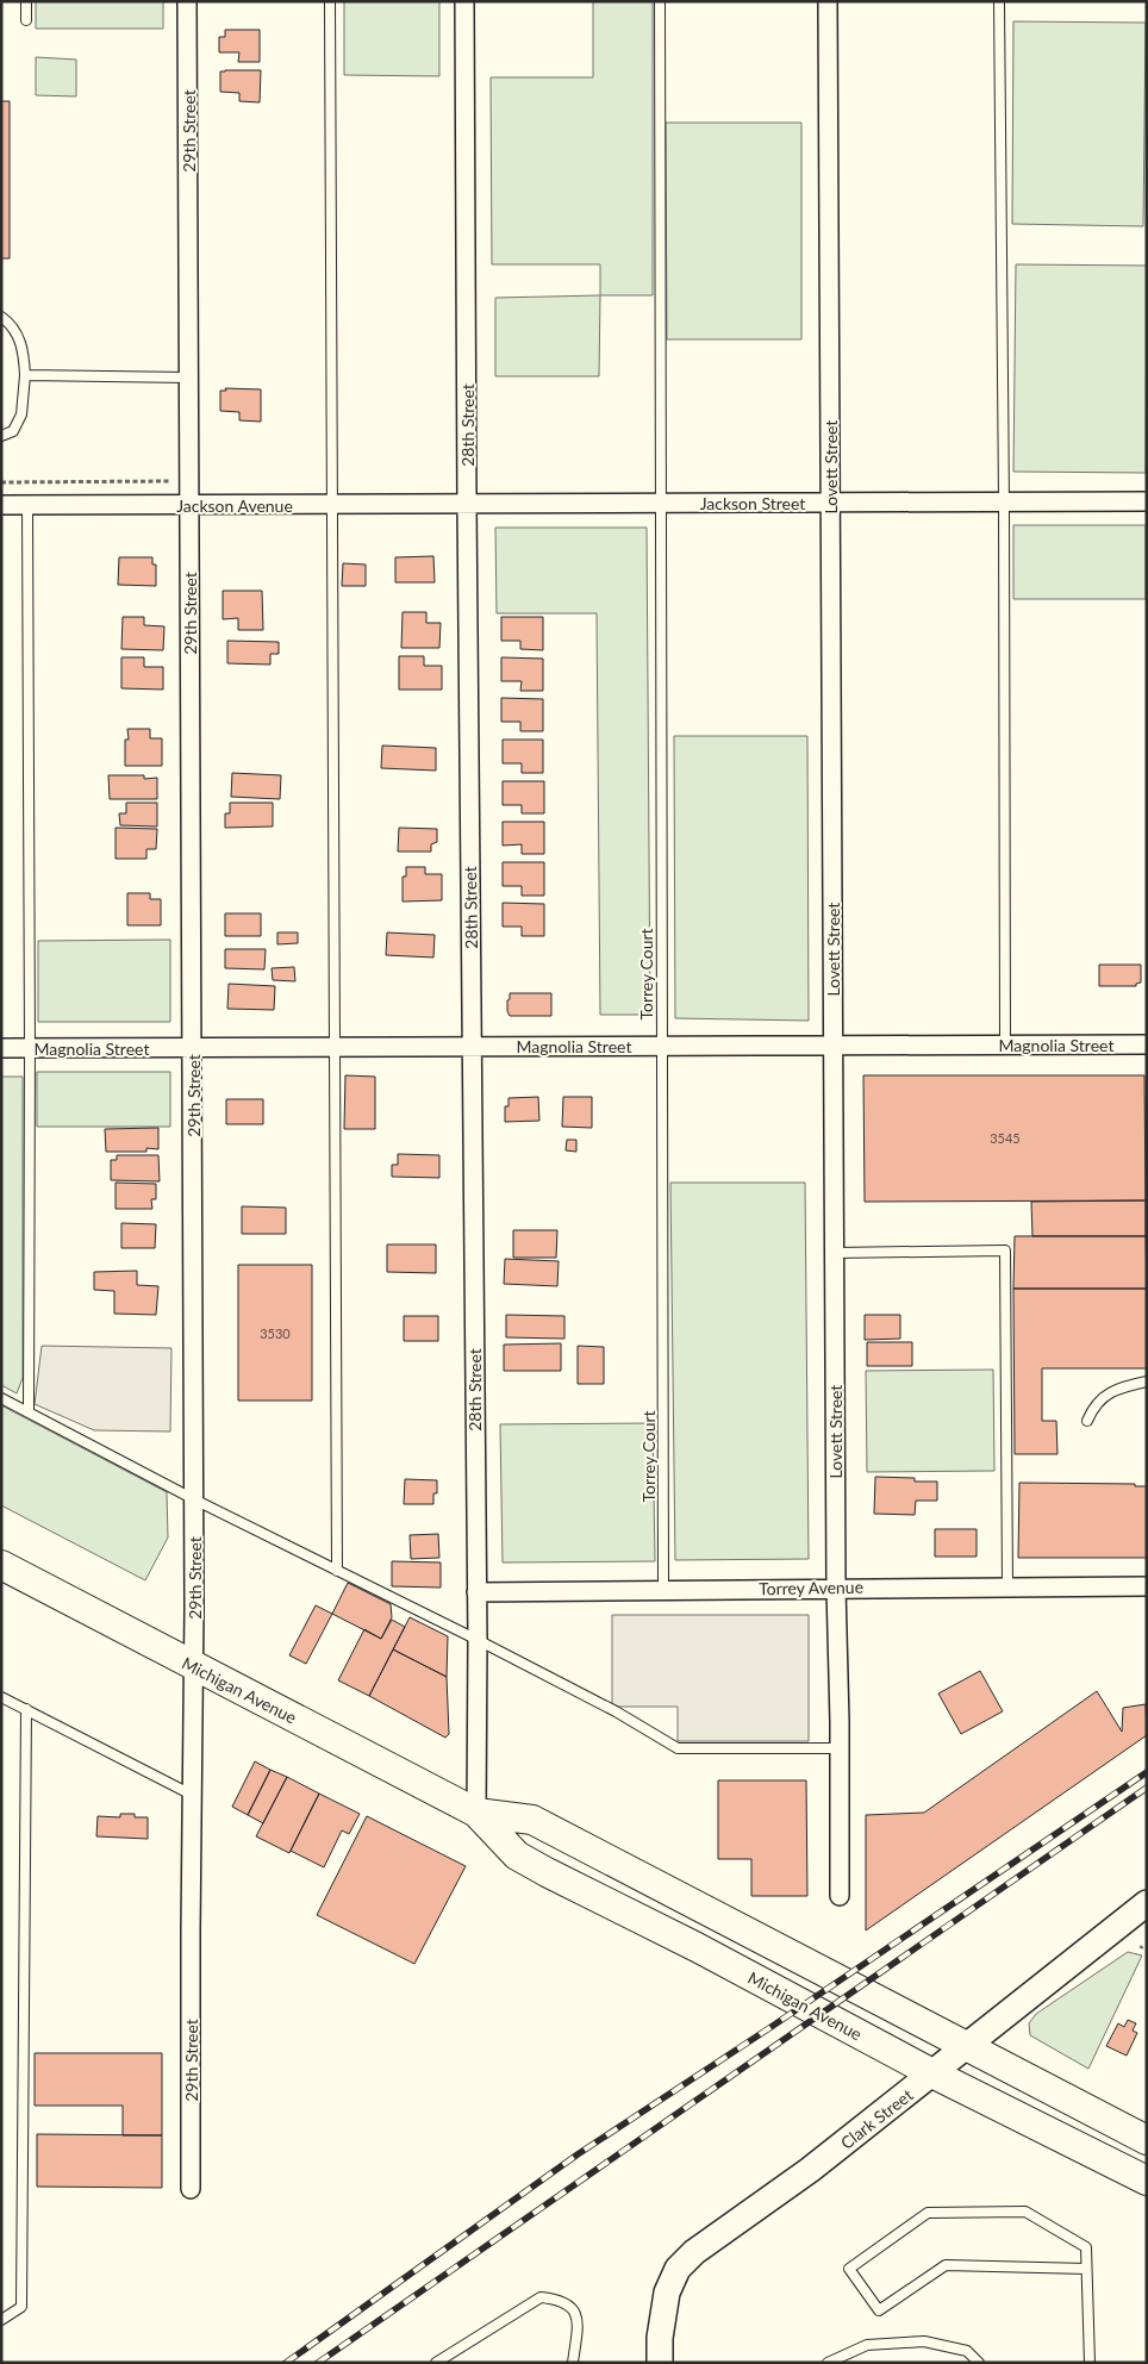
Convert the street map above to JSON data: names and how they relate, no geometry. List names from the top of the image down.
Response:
{
  "streets": {
    "main road": ["Michigan Avenue"],
    "street": [
      "29th Street",
      "28th Street",
      "Lovett Street",
      "Jackson Street",
      "Jackson Avenue",
      "Magnolia Street",
      "Torrey Avenue",
      "Clark Street"
    ],
    "lane": ["Torrey Court"]
  },
  "crossings": [
    ["29th Street", "Jackson Avenue"],
    ["29th Street", "Magnolia Street"],
    ["29th Street", "Michigan Avenue"],
    ["28th Street", "Jackson Street"],
    ["28th Street", "Jackson Avenue"],
    ["28th Street", "Magnolia Street"],
    ["28th Street", "Torrey Avenue"],
    ["28th Street", "Michigan Avenue"],
    ["Lovett Street", "Jackson Street"],
    ["Lovett Street", "Magnolia Street"],
    ["Lovett Street", "Torrey Avenue"],
    ["Jackson Street", "Jackson Avenue"],
    ["Jackson Street", "Torrey Court"],
    ["Torrey Court", "Magnolia Street"],
    ["Torrey Court", "Torrey Avenue"],
    ["Michigan Avenue", "Clark Street"]
  ],
  "house_numbers": ["3545", "3530"]
}
